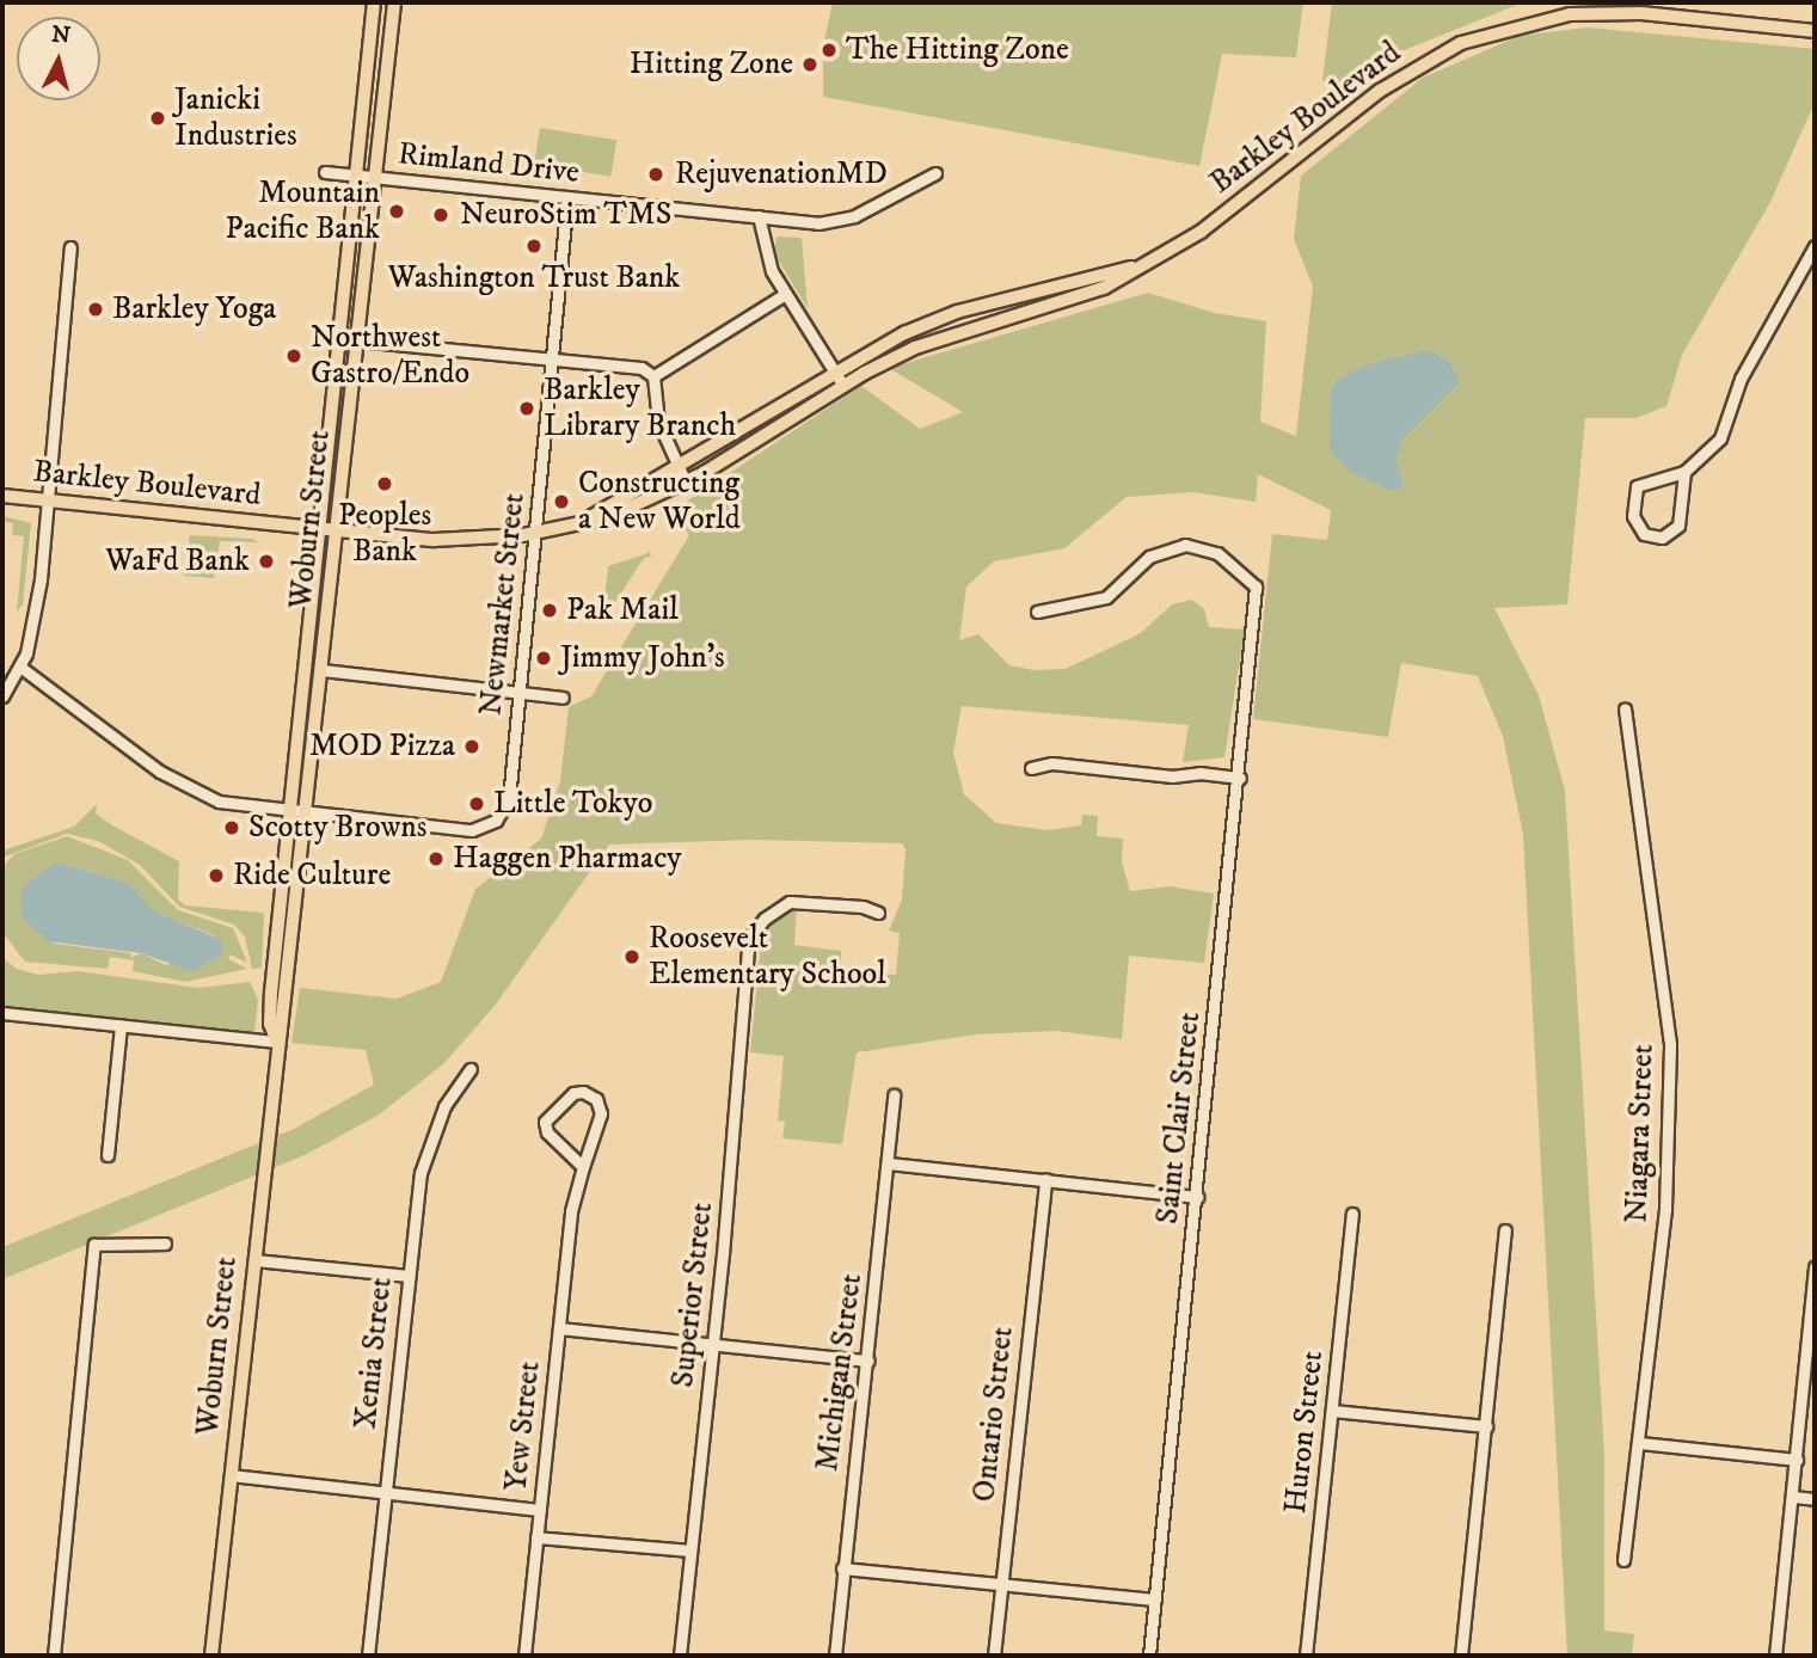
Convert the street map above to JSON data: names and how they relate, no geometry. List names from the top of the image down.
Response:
{
  "streets": {
    "main road": ["Barkley Boulevard", "Woburn Street"],
    "street": [
      "Rimland Drive",
      "Newmarket Street",
      "Saint Clair Street",
      "Niagara Street",
      "Superior Street",
      "Xenia Street",
      "Michigan Street",
      "Ontario Street",
      "Yew Street",
      "Huron Street"
    ]
  },
  "crossings": [
    ["Barkley Boulevard", "Woburn Street"],
    ["Barkley Boulevard", "Newmarket Street"],
    ["Rimland Drive", "Woburn Street"],
    ["Rimland Drive", "Newmarket Street"],
    ["Woburn Street", "Newmarket Street"]
  ],
  "places": [
    "The Hitting Zone",
    "Hitting Zone",
    "Janicki Industries",
    "RejuvenationMD",
    "Mountain Pacific Bank",
    "NeuroStim TMS",
    "Washington Trust Bank",
    "Barkley Yoga",
    "Northwest Gastro/Endo",
    "Barkley Library Branch",
    "Peoples Bank",
    "Constructing a New World",
    "WaFd Bank",
    "Pak Mail",
    "Jimmy John's",
    "MOD Pizza",
    "Little Tokyo",
    "Scotty Browns",
    "Haggen Pharmacy",
    "Ride Culture",
    "Roosevelt Elementary School"
  ],
  "north": "top"
}
